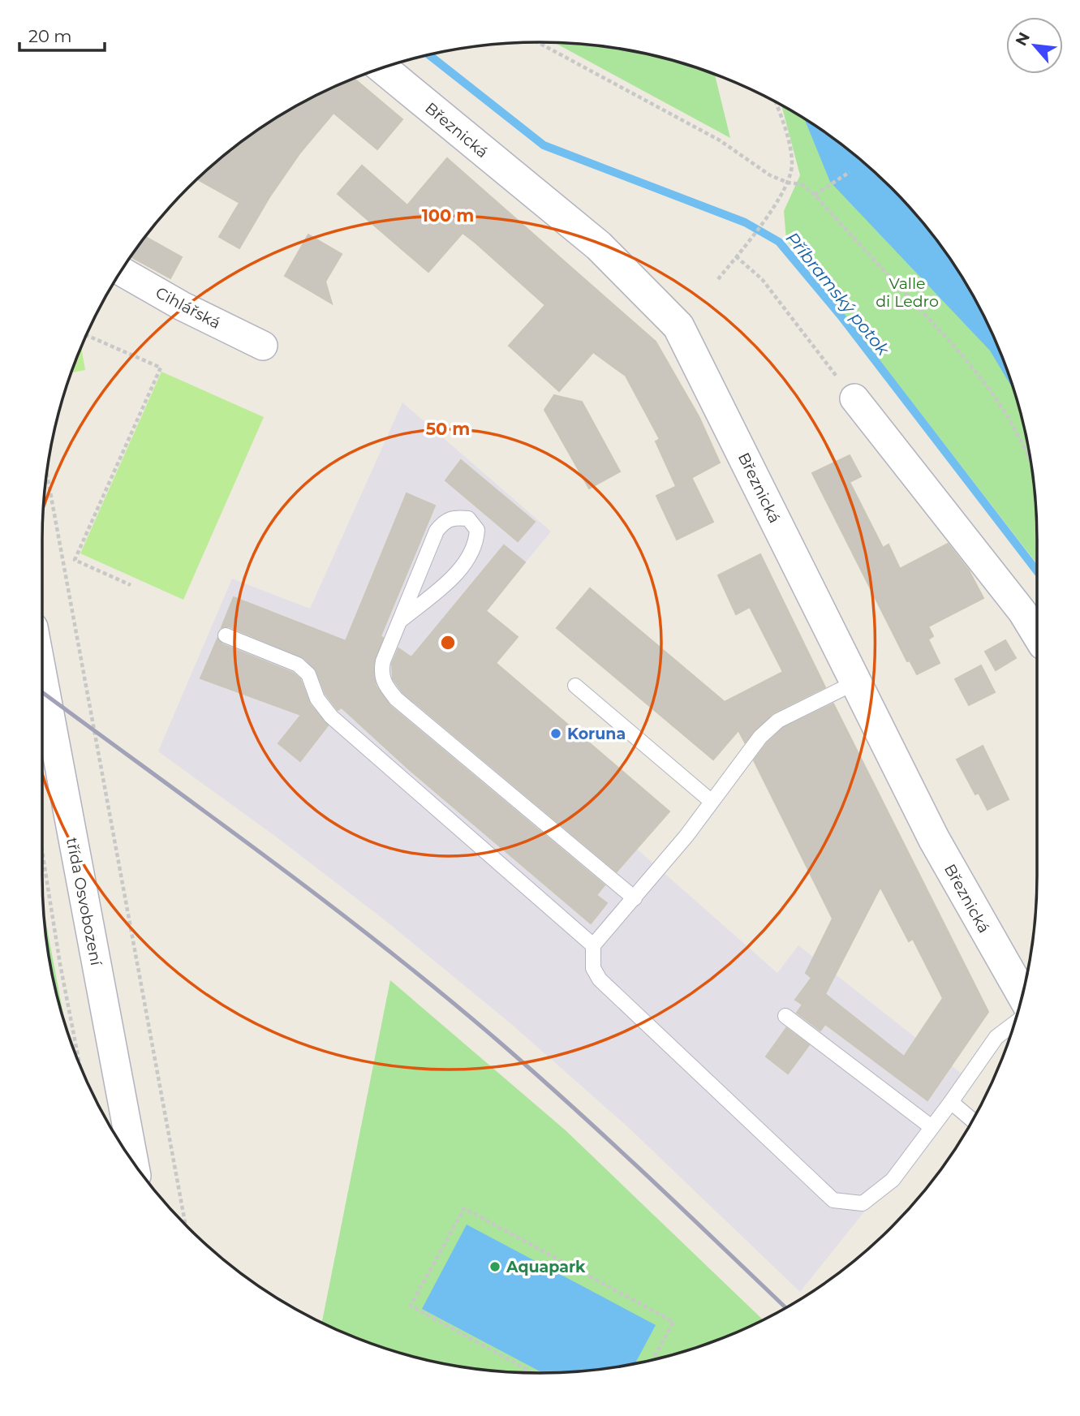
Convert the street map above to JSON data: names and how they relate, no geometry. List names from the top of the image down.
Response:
{
  "streets": {
    "street": ["Březnická", "Cihlářská", "třída Osvobození"]
  },
  "water": ["Příbramský potok"],
  "parks": ["Valle di Ledro"],
  "places": ["Koruna", "Aquapark"],
  "scale_bar": "20 m",
  "north": "top left",
  "rings": ["100 m", "50 m"]
}
